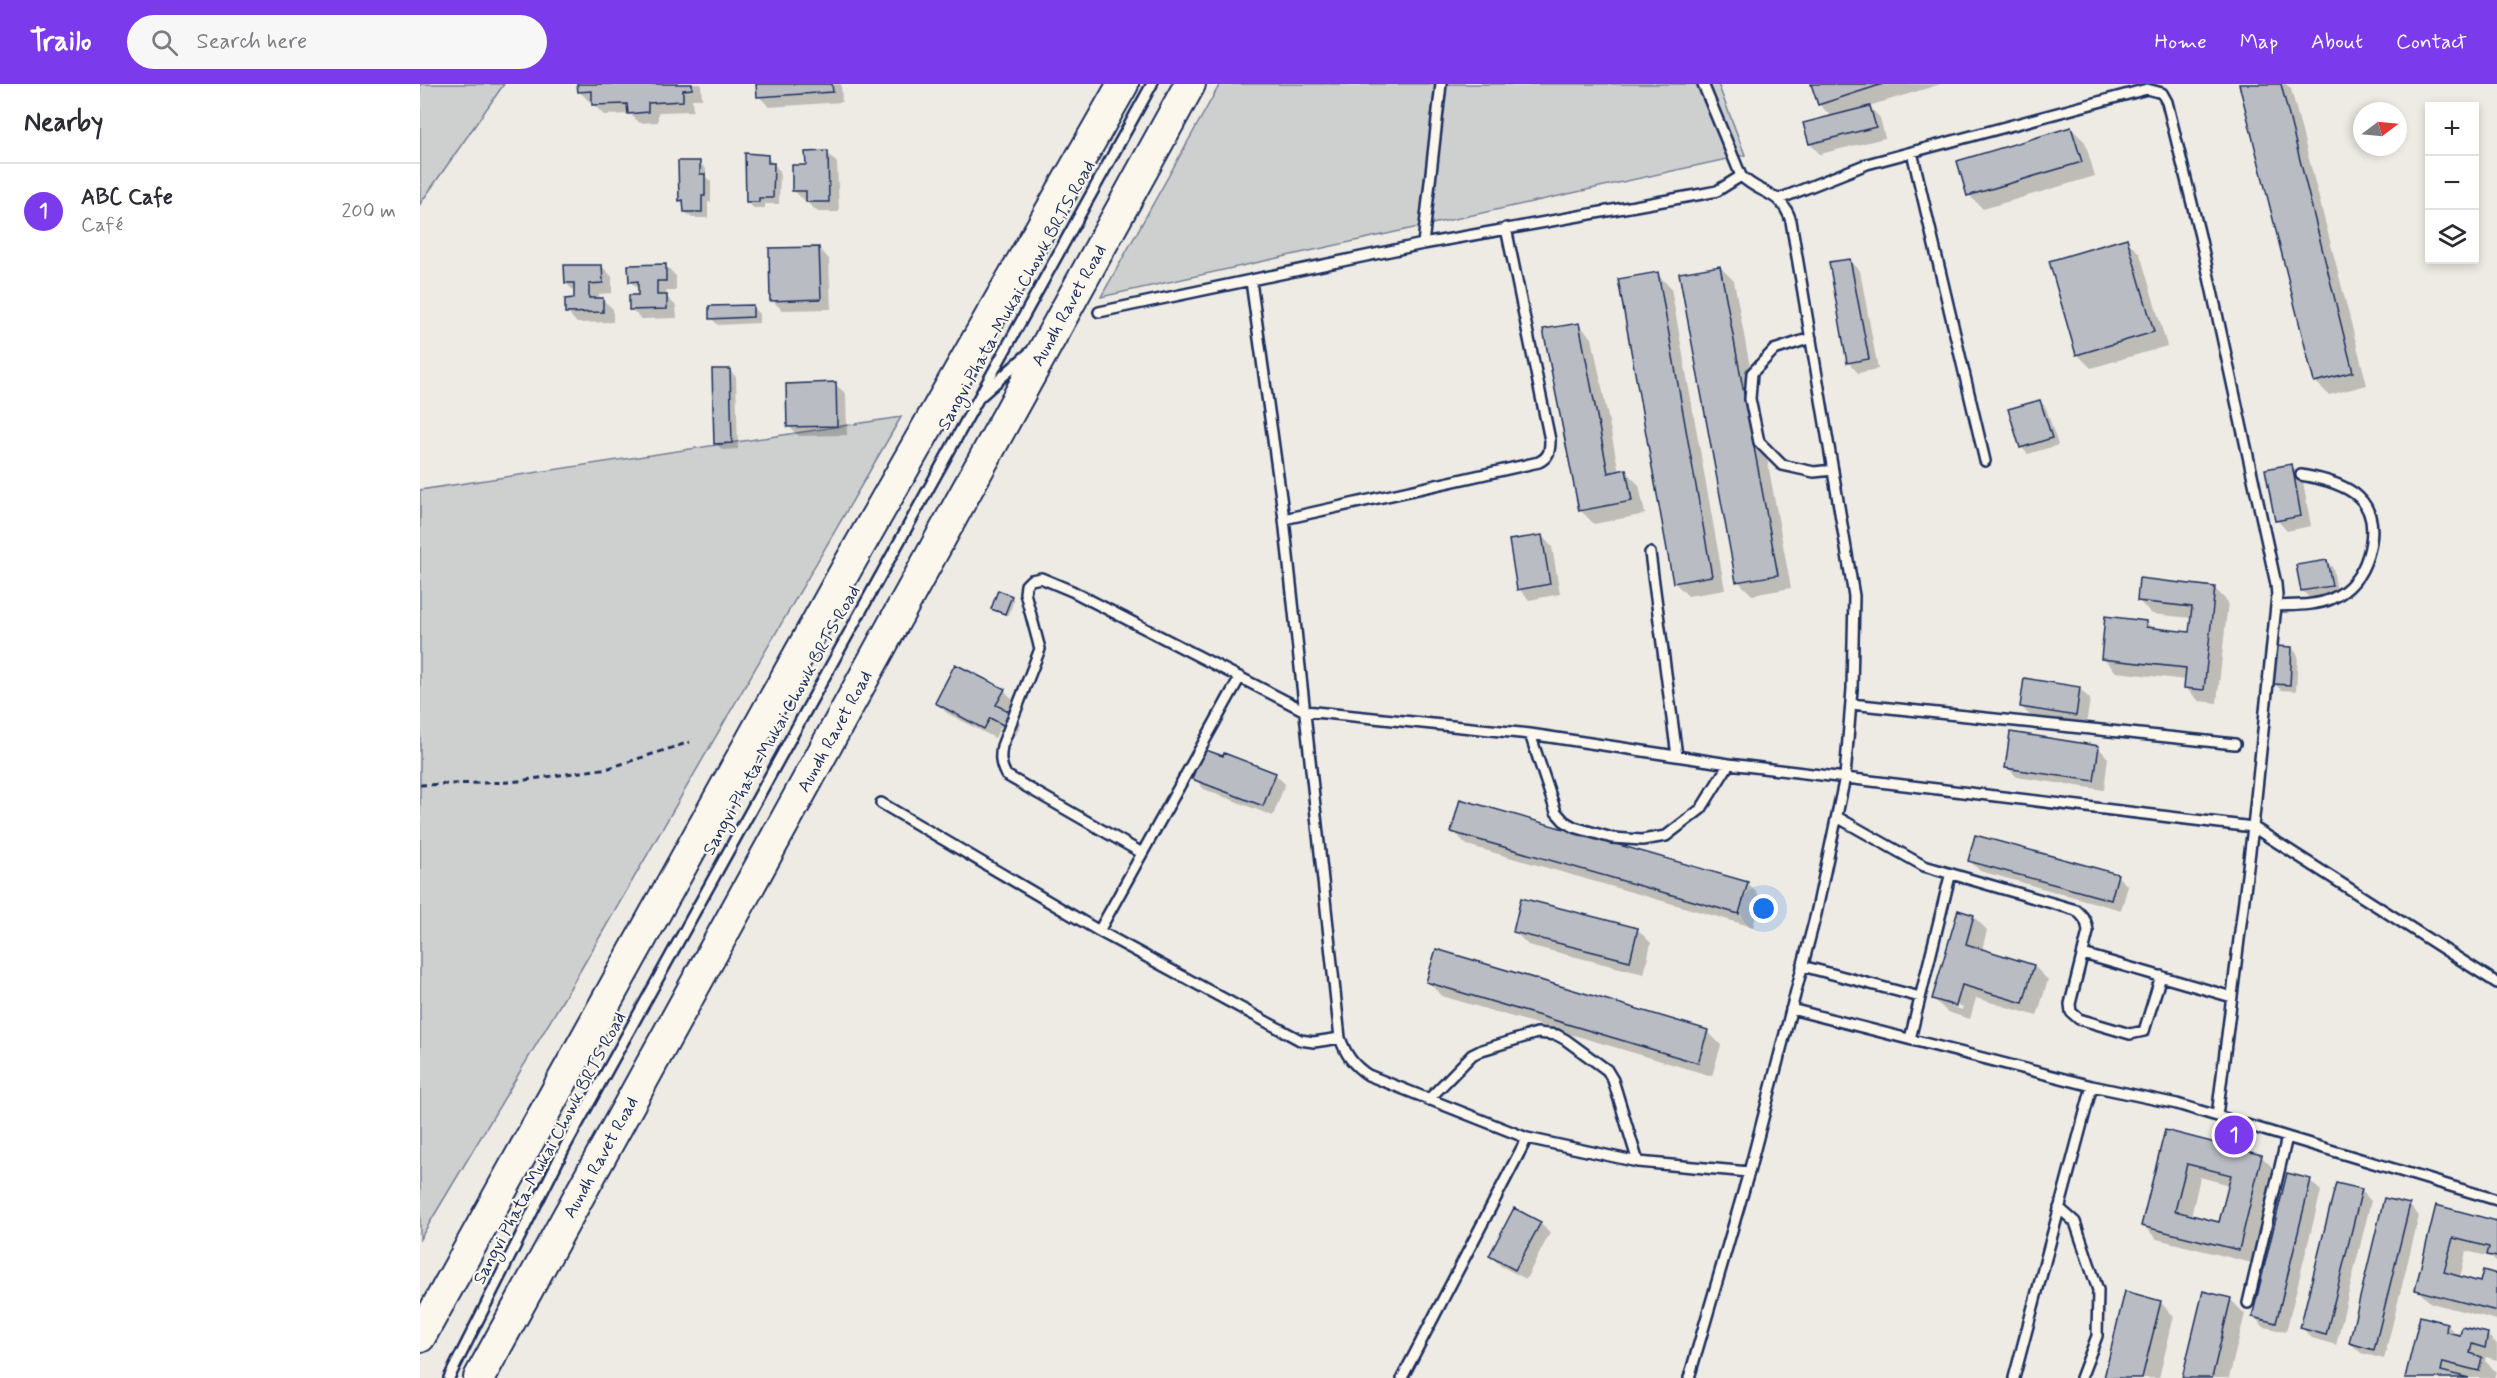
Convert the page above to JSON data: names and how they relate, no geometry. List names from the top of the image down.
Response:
{
  "streets": {
    "main road": ["Aundh Ravet Road"],
    "lane": ["Sangvi Phata-Mukai Chowk BRTS Road"]
  },
  "north": "right",
  "page": {
    "header": "Trailo",
    "search": "Search here",
    "nav": [
      "Home",
      "Map",
      "About",
      "Contact"
    ],
    "heading": "Nearby",
    "map_buttons": ["+", "−"],
    "list": [
      {
        "mark": "1",
        "name": "ABC Cafe",
        "note": "Café",
        "value": "200 m"
      }
    ],
    "pins": "1"
  }
}
